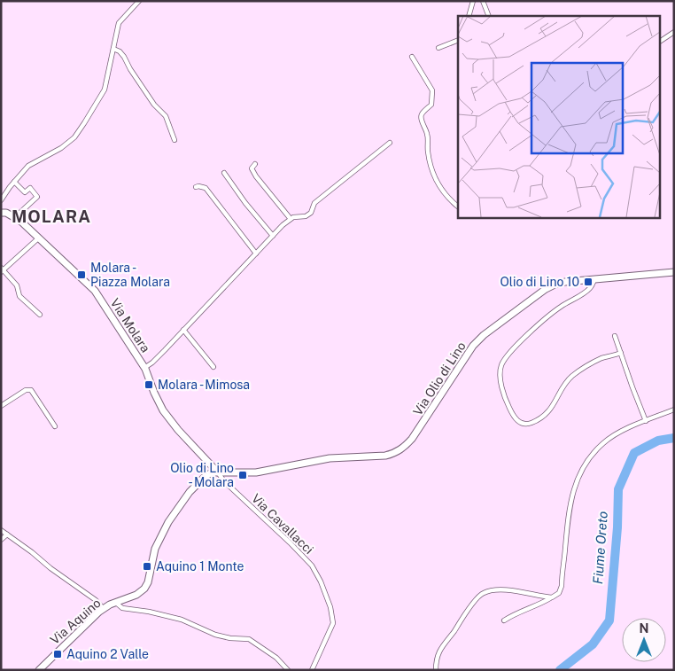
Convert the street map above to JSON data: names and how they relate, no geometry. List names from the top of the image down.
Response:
{
  "streets": {
    "street": [
      "Via Molara",
      "Via Olio di Lino",
      "Via Cavallacci",
      "Via Aquino"
    ]
  },
  "crossings": [
    ["Via Molara", "Via Olio di Lino"],
    ["Via Molara", "Via Cavallacci"],
    ["Via Molara", "Via Aquino"],
    ["Via Olio di Lino", "Via Cavallacci"],
    ["Via Olio di Lino", "Via Aquino"],
    ["Via Cavallacci", "Via Aquino"]
  ],
  "districts": ["MOLARA"],
  "water": ["Fiume Oreto"],
  "places": {
    "transit": [
      "Molara - Piazza Molara",
      "Olio di Lino 10",
      "Molara - Mimosa",
      "Olio di Lino - Molara",
      "Aquino 1 Monte",
      "Aquino 2 Valle"
    ]
  },
  "north": "top"
}
